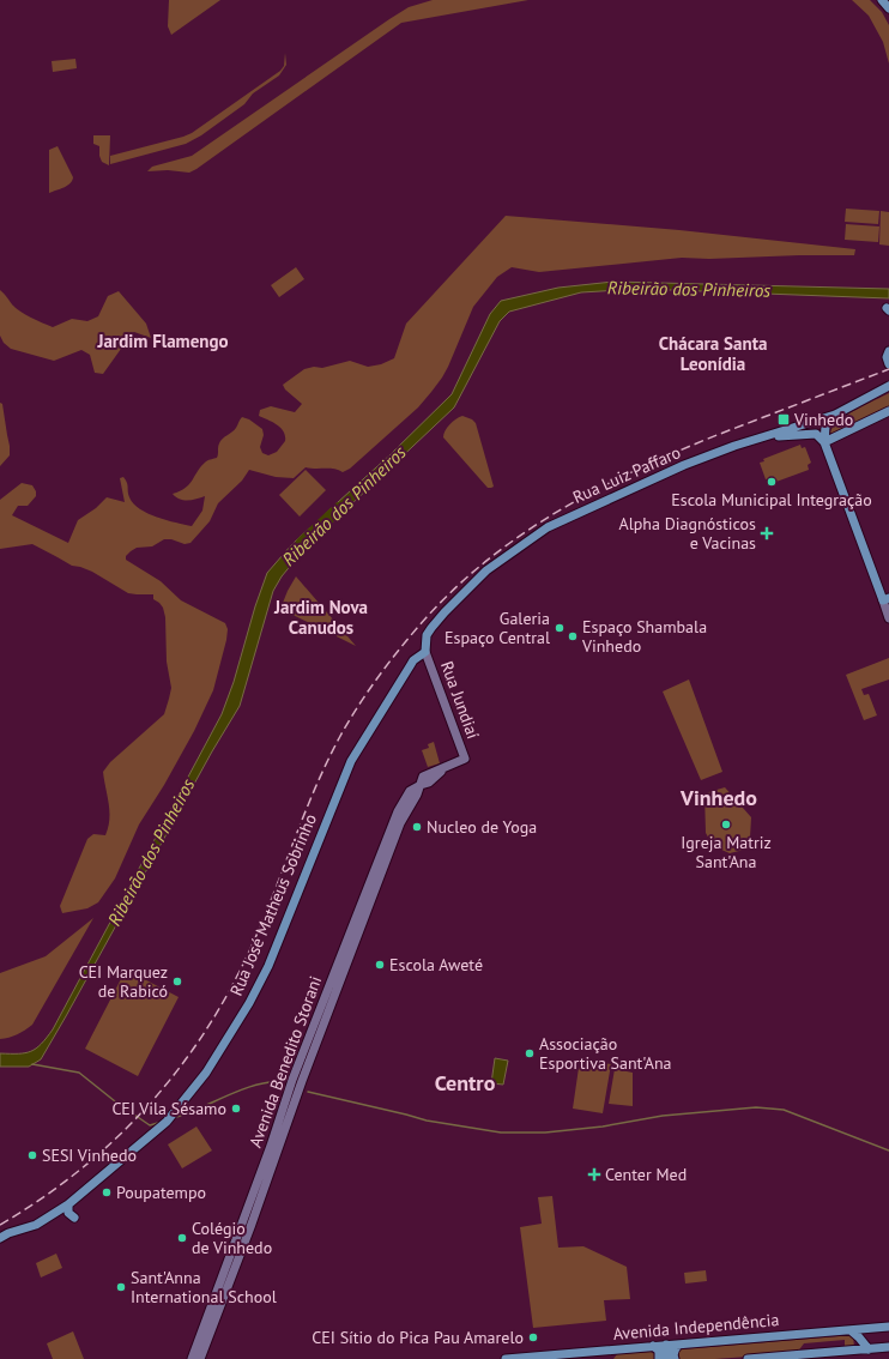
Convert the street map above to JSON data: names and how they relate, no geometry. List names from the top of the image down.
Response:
{
  "streets": {
    "main road": [
      "Rua Luiz Paffaro",
      "Rua Jundiaí",
      "Rua José Matheus Sobrinho",
      "Avenida Benedito Storani",
      "Avenida Independência"
    ]
  },
  "crossings": [
    ["Rua Luiz Paffaro", "Rua Jundiaí"],
    ["Rua Luiz Paffaro", "Rua José Matheus Sobrinho"],
    ["Rua Jundiaí", "Rua José Matheus Sobrinho"],
    ["Rua Jundiaí", "Avenida Benedito Storani"]
  ],
  "districts": [
    "Jardim Flamengo",
    "Chácara Santa Leonídia",
    "Jardim Nova Canudos",
    "Vinhedo",
    "Centro"
  ],
  "water": ["Ribeirão dos Pinheiros"],
  "places": {
    "transit": ["Vinhedo"],
    "other": [
      "Escola Municipal Integração",
      "Galeria Espaço Central",
      "Espaço Shambala Vinhedo",
      "Igreja Matriz Sant'Ana",
      "Nucleo de Yoga",
      "Escola Aweté",
      "CEI Marquez de Rabicó",
      "Associação Esportiva Sant'Ana",
      "CEI Vila Sésamo",
      "SESI Vinhedo",
      "Poupatempo",
      "Colégio de Vinhedo",
      "Sant'Anna International School",
      "CEI Sítio do Pica Pau Amarelo"
    ],
    "health": ["Alpha Diagnósticos e Vacinas", "Center Med"]
  }
}
